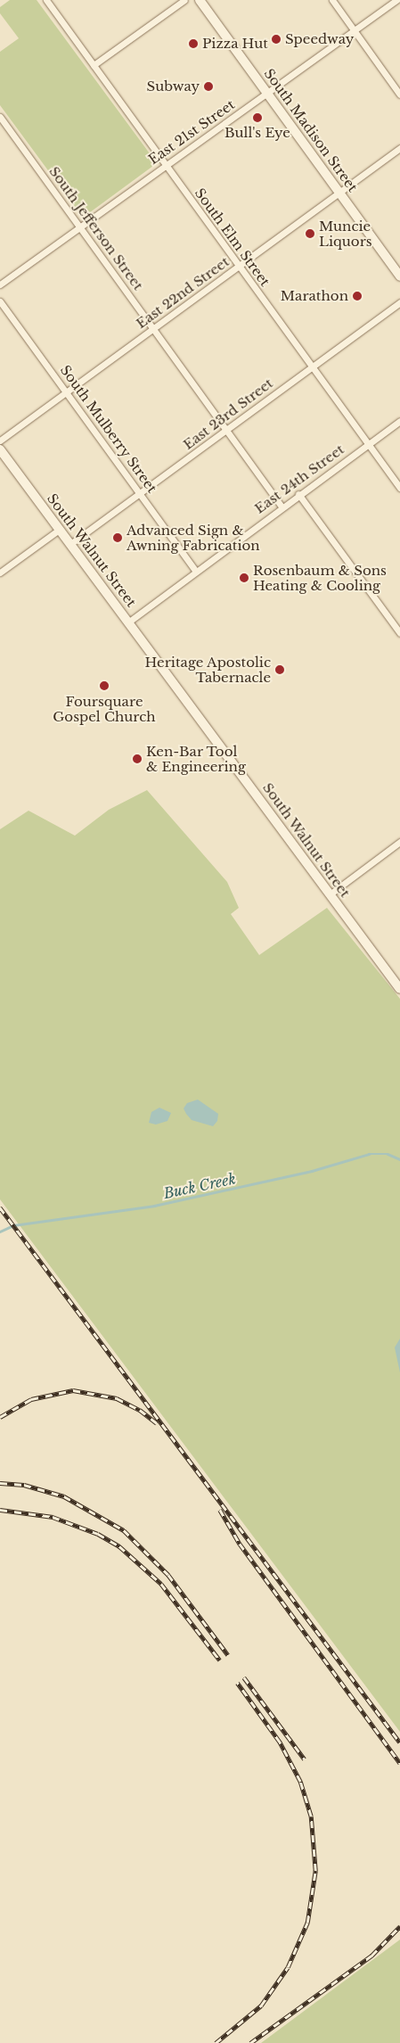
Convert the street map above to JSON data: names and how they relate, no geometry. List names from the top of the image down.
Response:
{
  "streets": {
    "main road": ["South Madison Street", "South Walnut Street"],
    "street": [
      "East 21st Street",
      "South Jefferson Street",
      "South Elm Street",
      "East 22nd Street",
      "East 23rd Street",
      "South Mulberry Street",
      "East 24th Street"
    ]
  },
  "crossings": [
    ["South Madison Street", "East 21st Street"],
    ["South Madison Street", "East 22nd Street"],
    ["East 21st Street", "South Jefferson Street"],
    ["East 21st Street", "South Elm Street"],
    ["South Jefferson Street", "East 22nd Street"],
    ["South Jefferson Street", "East 23rd Street"],
    ["South Jefferson Street", "East 24th Street"],
    ["South Elm Street", "East 22nd Street"],
    ["South Elm Street", "East 23rd Street"],
    ["South Elm Street", "East 24th Street"],
    ["East 22nd Street", "South Mulberry Street"],
    ["East 23rd Street", "South Mulberry Street"],
    ["East 23rd Street", "South Walnut Street"],
    ["South Mulberry Street", "East 24th Street"],
    ["East 24th Street", "South Walnut Street"]
  ],
  "water": ["Buck Creek"],
  "places": [
    "Speedway",
    "Pizza Hut",
    "Subway",
    "Bull's Eye",
    "Muncie Liquors",
    "Marathon",
    "Advanced Sign & Awning Fabrication",
    "Rosenbaum & Sons Heating & Cooling",
    "Heritage Apostolic Tabernacle",
    "Foursquare Gospel Church",
    "Ken-Bar Tool & Engineering"
  ]
}
